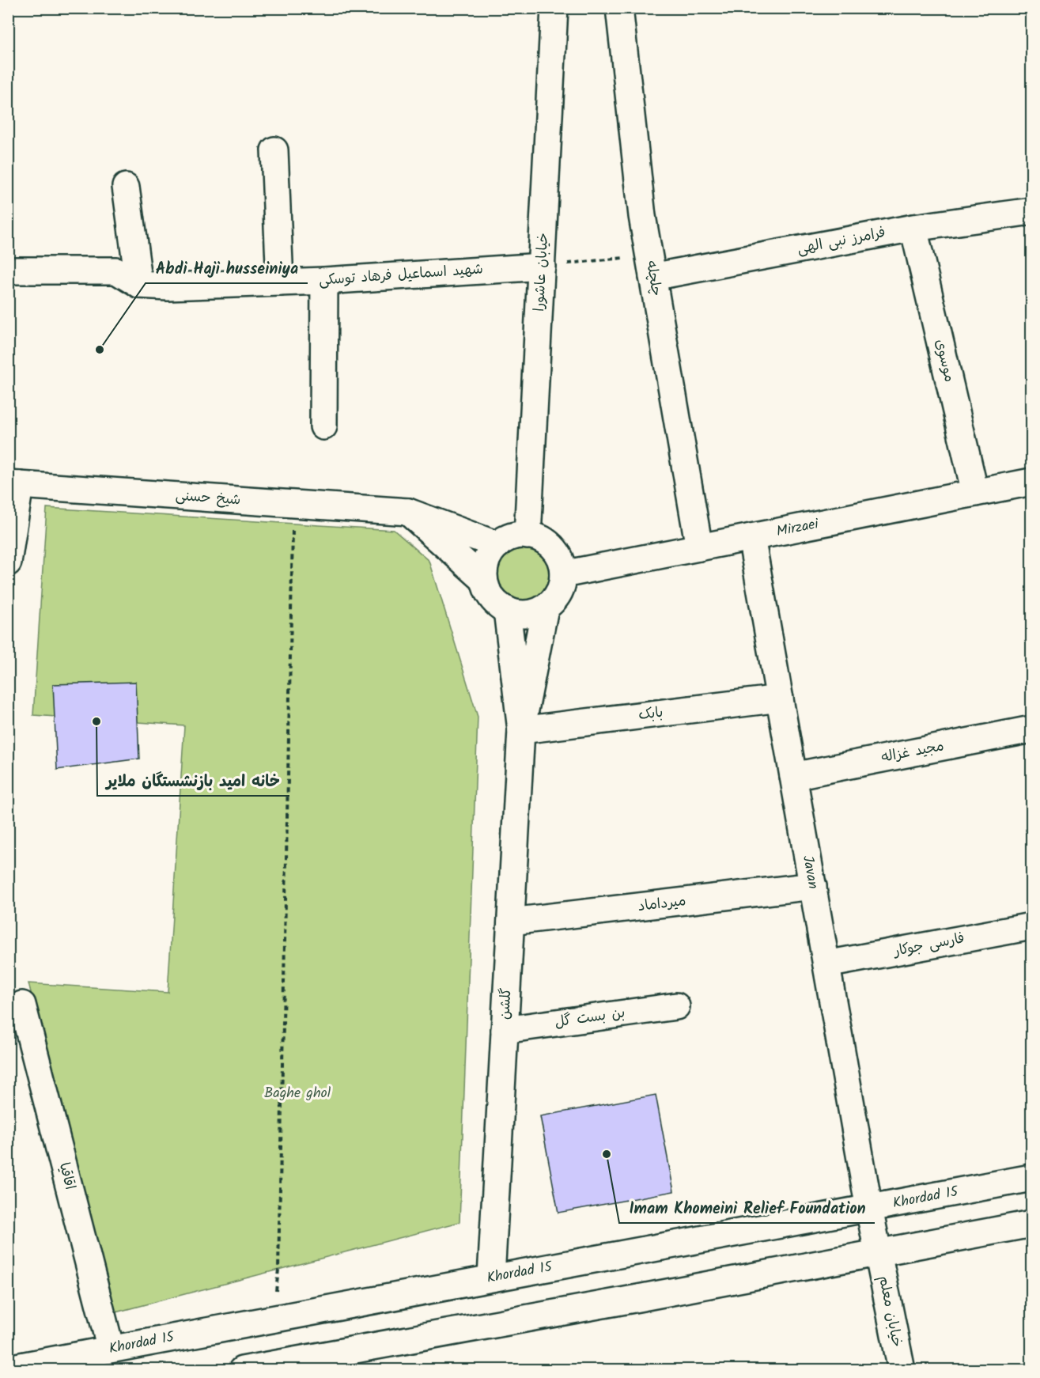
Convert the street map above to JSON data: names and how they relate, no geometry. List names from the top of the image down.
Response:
{
  "streets": {
    "street": [
      "فرامرز نبی الهی",
      "خیابان عاشورا",
      "شهید اسماعیل فرهاد توسکی",
      "چلچله",
      "موسوی",
      "شیخ حسنی",
      "Mirzaei",
      "بابک",
      "مجید غزاله",
      "Javan",
      "میرداماد",
      "فارسی جوکار",
      "گلشن",
      "بن بست گل",
      "اقاقیا",
      "Khordad 15",
      "خیابان معلم"
    ]
  },
  "crossings": [
    ["فرامرز نبی الهی", "چلچله"],
    ["فرامرز نبی الهی", "موسوی"],
    ["خیابان عاشورا", "شهید اسماعیل فرهاد توسکی"],
    ["خیابان عاشورا", "شیخ حسنی"],
    ["خیابان عاشورا", "Mirzaei"],
    ["چلچله", "Mirzaei"],
    ["موسوی", "Mirzaei"],
    ["شیخ حسنی", "Mirzaei"],
    ["Mirzaei", "Javan"],
    ["بابک", "Javan"],
    ["بابک", "گلشن"],
    ["مجید غزاله", "Javan"],
    ["Javan", "میرداماد"],
    ["Javan", "فارسی جوکار"],
    ["Javan", "Khordad 15"],
    ["Javan", "خیابان معلم"],
    ["میرداماد", "گلشن"],
    ["گلشن", "بن بست گل"],
    ["گلشن", "Khordad 15"],
    ["اقاقیا", "Khordad 15"],
    ["Khordad 15", "خیابان معلم"]
  ],
  "parks": ["Baghe ghol"],
  "places": ["Abdi Haji husseiniya", "خانه امید بازنشستگان ملایر", "Imam Khomeini Relief Foundation"]
}
